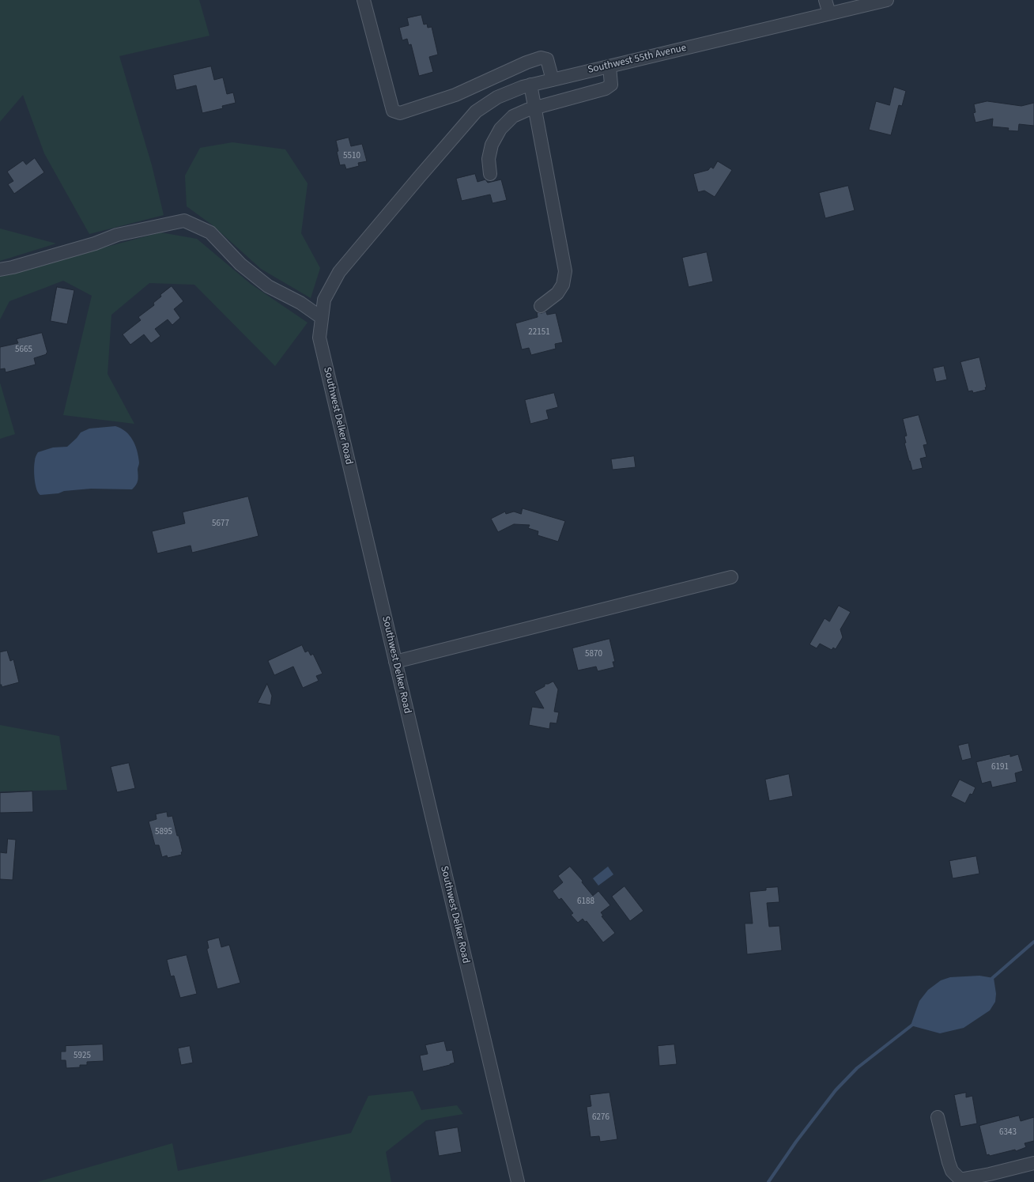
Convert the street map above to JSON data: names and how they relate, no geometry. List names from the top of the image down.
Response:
{
  "streets": {
    "street": ["Southwest 55th Avenue", "Southwest Delker Road"]
  },
  "crossings": [
    ["Southwest 55th Avenue", "Southwest Delker Road"]
  ],
  "house_numbers": [
    "5510",
    "22151",
    "5665",
    "5677",
    "5870",
    "6191",
    "5895",
    "6188",
    "5925",
    "6276",
    "6343"
  ]
}
